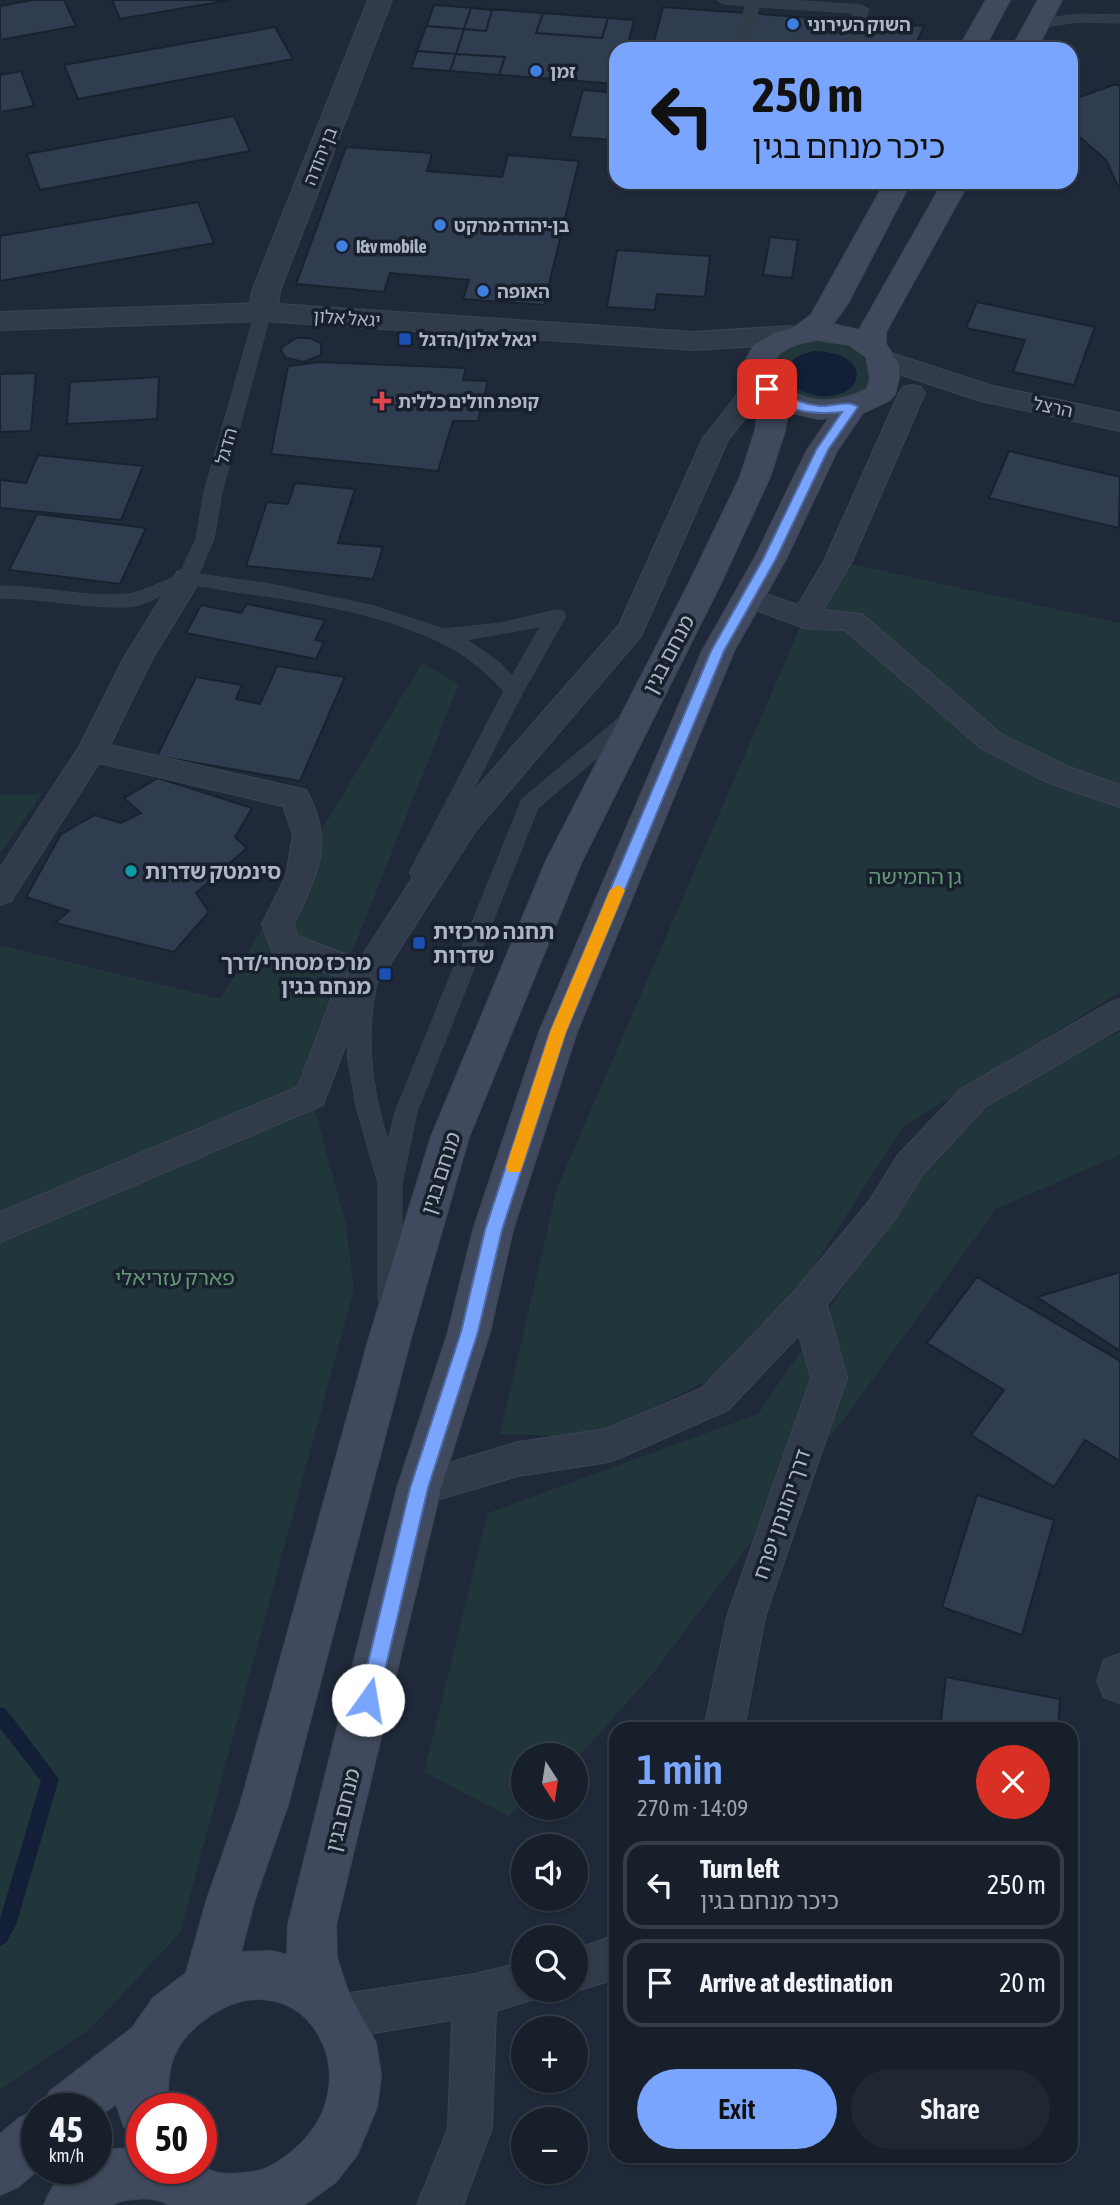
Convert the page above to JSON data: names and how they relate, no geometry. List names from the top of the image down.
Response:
{
  "streets": {
    "main road": ["מנחם בגין"],
    "street": [
      "בן יהודה",
      "יגאל אלון",
      "הרצל",
      "דרך יהונתן יפרח"
    ],
    "lane": ["הדגל"]
  },
  "crossings": [
    ["בן יהודה", "יגאל אלון"],
    ["בן יהודה", "הדגל"],
    ["יגאל אלון", "הרצל"],
    ["יגאל אלון", "הדגל"],
    ["יגאל אלון", "מנחם בגין"],
    ["הרצל", "מנחם בגין"]
  ],
  "parks": ["גן החמישה", "פארק עזריאלי"],
  "places": {
    "other": [
      "השוק העירוני",
      "זמן",
      "בן-יהודה מרקט",
      "I&v mobile",
      "האופה",
      "סינמטק שדרות"
    ],
    "transit": ["יגאל אלון/הדגל", "תחנה מרכזית שדרות", "מרכז מסחרי/דרך מנחם בגין"],
    "health": ["קופת חולים כללית"]
  },
  "north": "bottom",
  "page": {
    "turn": ["250 m", "כיכר מנחם בגין"],
    "heading": ["1 min", "270 m · 14:09"],
    "map_buttons": ["+", "−"],
    "list": [
      {
        "name": "Turn left",
        "note": "כיכר מנחם בגין",
        "value": "250 m"
      },
      {
        "name": "Arrive at destination",
        "value": "20 m"
      }
    ],
    "buttons": ["Exit", "Share"],
    "speed": "45 km/h",
    "limit": "50"
  }
}
